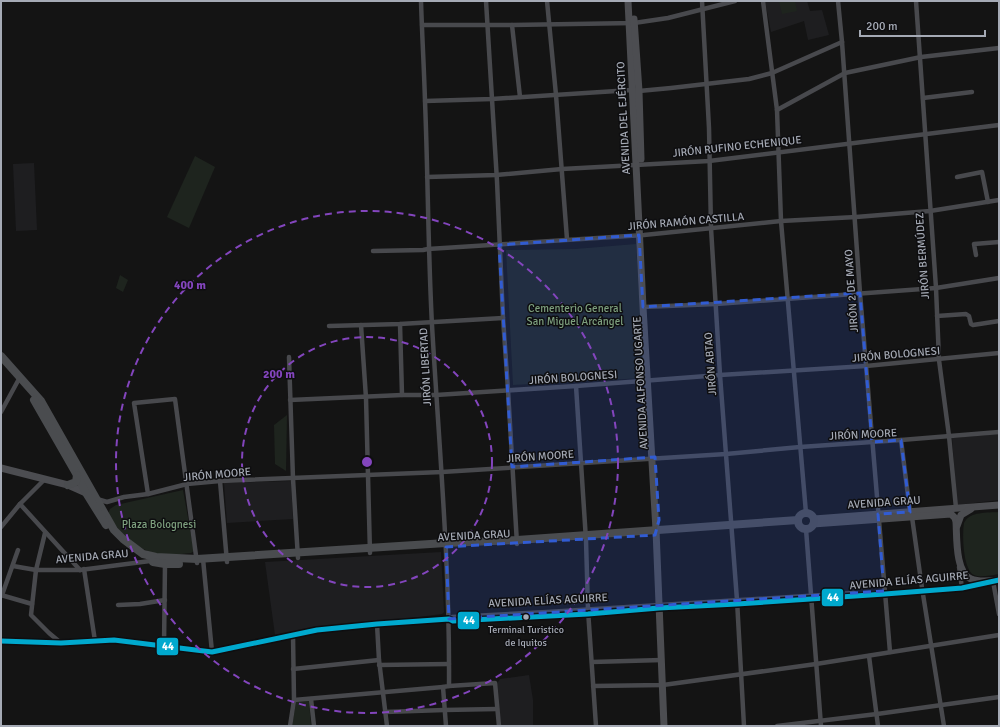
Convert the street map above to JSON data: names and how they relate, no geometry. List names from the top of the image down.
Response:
{
  "streets": {
    "main road": ["AVENIDA DEL EJÉRCITO", "AVENIDA ALFONSO UGARTE", "AVENIDA GRAU"],
    "street": [
      "JIRÓN RUFINO ECHENIQUE",
      "JIRÓN RAMÓN CASTILLA",
      "JIRÓN BERMÚDEZ",
      "JIRÓN 2 DE MAYO",
      "JIRÓN BOLOGNESI",
      "JIRÓN ABTAO",
      "JIRÓN LIBERTAD",
      "JIRÓN MOORE",
      "AVENIDA ELÍAS AGUIRRE"
    ]
  },
  "crossings": [
    ["AVENIDA DEL EJÉRCITO", "JIRÓN RUFINO ECHENIQUE"],
    ["AVENIDA DEL EJÉRCITO", "JIRÓN RAMÓN CASTILLA"],
    ["AVENIDA DEL EJÉRCITO", "AVENIDA ALFONSO UGARTE"],
    ["JIRÓN RUFINO ECHENIQUE", "JIRÓN BERMÚDEZ"],
    ["JIRÓN RUFINO ECHENIQUE", "JIRÓN 2 DE MAYO"],
    ["JIRÓN RUFINO ECHENIQUE", "JIRÓN ABTAO"],
    ["JIRÓN RUFINO ECHENIQUE", "JIRÓN LIBERTAD"],
    ["JIRÓN RAMÓN CASTILLA", "JIRÓN BERMÚDEZ"],
    ["JIRÓN RAMÓN CASTILLA", "JIRÓN 2 DE MAYO"],
    ["JIRÓN RAMÓN CASTILLA", "JIRÓN ABTAO"],
    ["JIRÓN RAMÓN CASTILLA", "JIRÓN LIBERTAD"],
    ["JIRÓN RAMÓN CASTILLA", "AVENIDA ALFONSO UGARTE"],
    ["JIRÓN BERMÚDEZ", "JIRÓN BOLOGNESI"],
    ["JIRÓN BERMÚDEZ", "JIRÓN MOORE"],
    ["JIRÓN BERMÚDEZ", "AVENIDA GRAU"],
    ["JIRÓN 2 DE MAYO", "JIRÓN BOLOGNESI"],
    ["JIRÓN 2 DE MAYO", "JIRÓN MOORE"],
    ["JIRÓN 2 DE MAYO", "AVENIDA GRAU"],
    ["JIRÓN 2 DE MAYO", "AVENIDA ELÍAS AGUIRRE"],
    ["JIRÓN BOLOGNESI", "JIRÓN ABTAO"],
    ["JIRÓN BOLOGNESI", "JIRÓN LIBERTAD"],
    ["JIRÓN BOLOGNESI", "AVENIDA ALFONSO UGARTE"],
    ["JIRÓN ABTAO", "JIRÓN MOORE"],
    ["JIRÓN ABTAO", "AVENIDA GRAU"],
    ["JIRÓN ABTAO", "AVENIDA ELÍAS AGUIRRE"],
    ["JIRÓN LIBERTAD", "JIRÓN MOORE"],
    ["JIRÓN LIBERTAD", "AVENIDA GRAU"],
    ["JIRÓN LIBERTAD", "AVENIDA ELÍAS AGUIRRE"],
    ["AVENIDA ALFONSO UGARTE", "JIRÓN MOORE"],
    ["AVENIDA ALFONSO UGARTE", "AVENIDA GRAU"],
    ["AVENIDA ALFONSO UGARTE", "AVENIDA ELÍAS AGUIRRE"],
    ["JIRÓN MOORE", "AVENIDA GRAU"]
  ],
  "parks": ["Cementerio General San Miguel Arcángel", "Plaza Bolognesi"],
  "places": ["Terminal Turistico de Iquitos"],
  "lines": ["transit line 44"],
  "scale_bar": "200 m",
  "rings": ["400 m", "200 m"]
}
